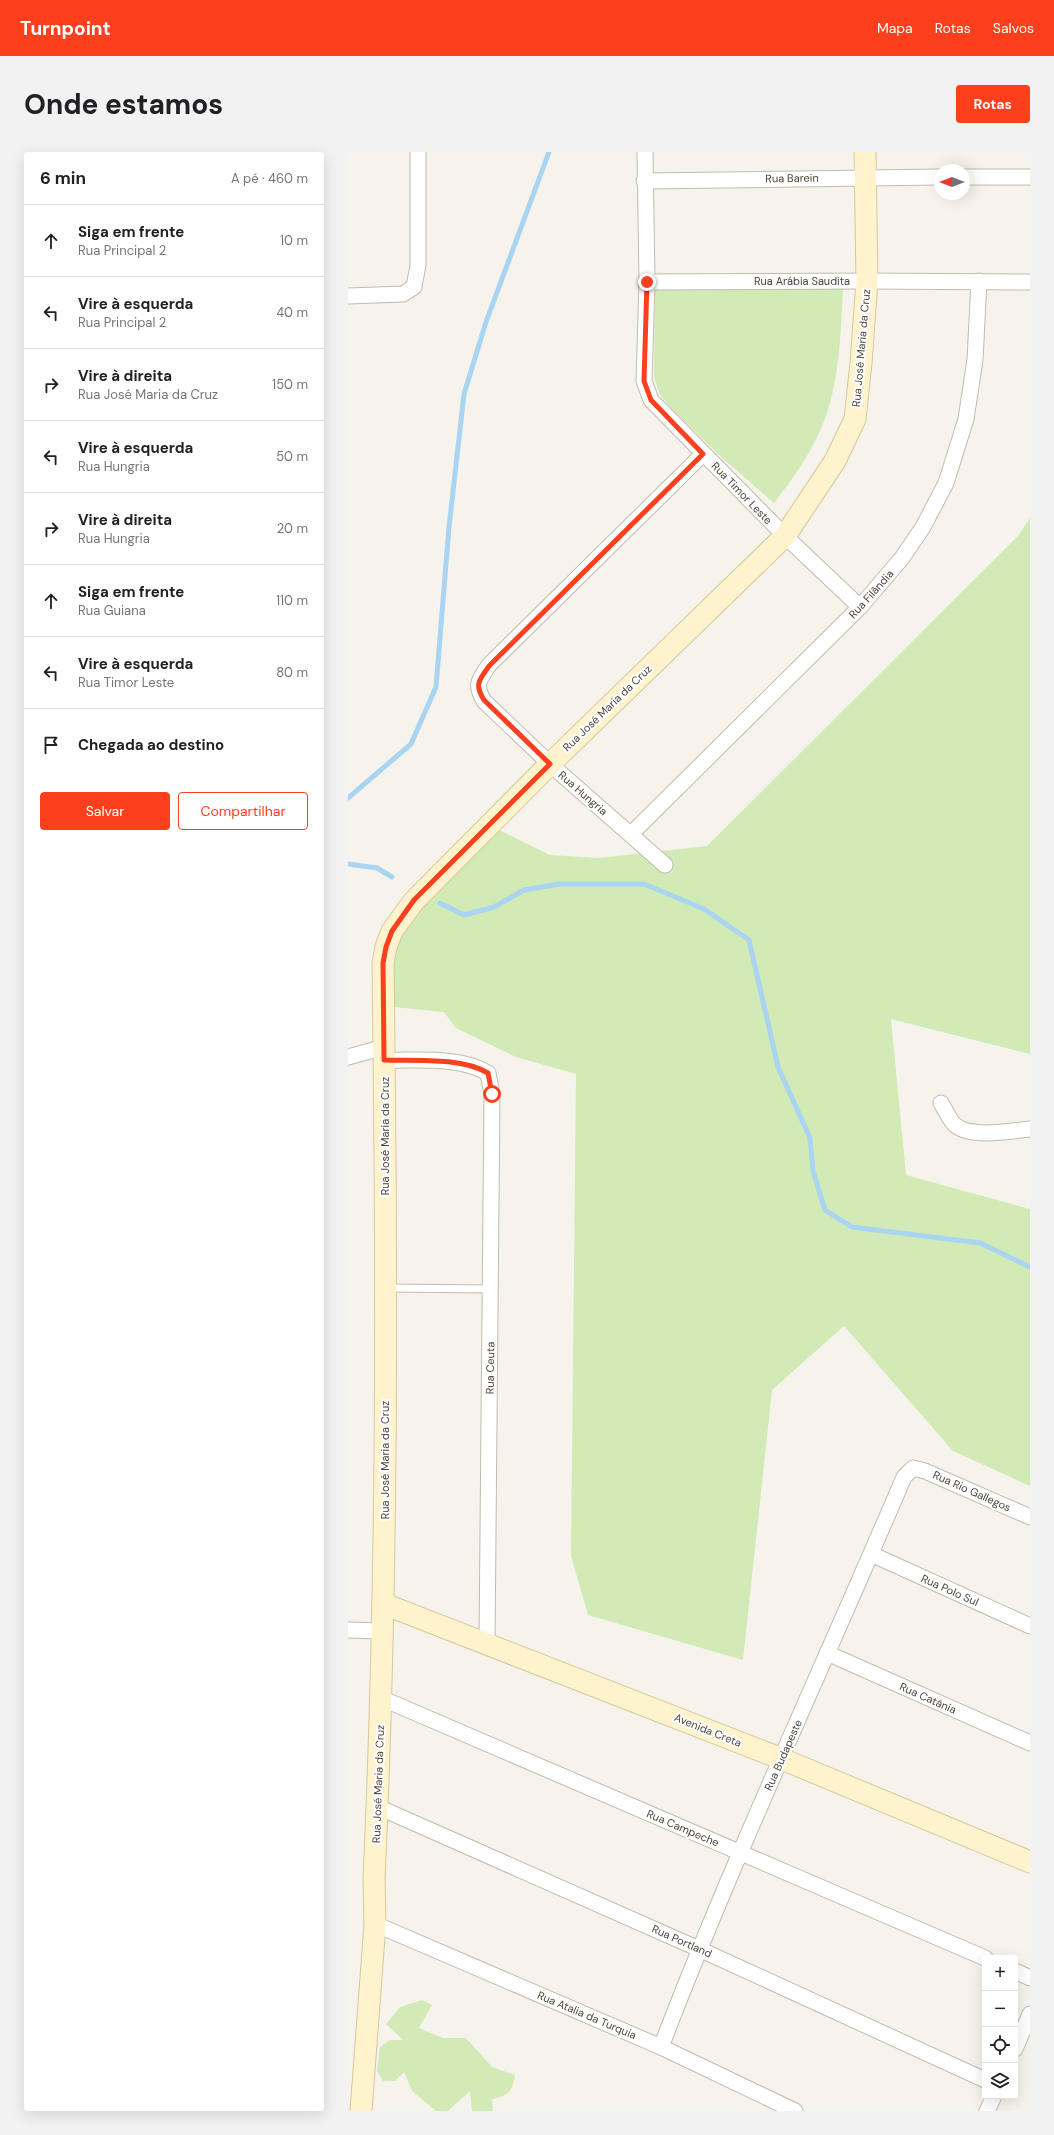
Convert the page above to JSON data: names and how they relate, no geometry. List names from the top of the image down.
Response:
{
  "streets": {
    "street": [
      "Rua Barein",
      "Rua Arábia Saudita",
      "Rua José Maria da Cruz",
      "Rua Timor Leste",
      "Rua Filândia",
      "Rua Hungria",
      "Rua Ceuta",
      "Rua Rio Gallegos",
      "Rua Polo Sul",
      "Rua Catânia",
      "Avenida Creta",
      "Rua Budapeste",
      "Rua Campeche",
      "Rua Portland",
      "Rua Atalia da Turquia"
    ]
  },
  "crossings": [
    ["Rua Barein", "Rua José Maria da Cruz"],
    ["Rua Barein", "Rua Timor Leste"],
    ["Rua Arábia Saudita", "Rua José Maria da Cruz"],
    ["Rua Arábia Saudita", "Rua Timor Leste"],
    ["Rua Arábia Saudita", "Rua Filândia"],
    ["Rua José Maria da Cruz", "Rua Timor Leste"],
    ["Rua José Maria da Cruz", "Rua Hungria"],
    ["Rua José Maria da Cruz", "Rua Ceuta"],
    ["Rua José Maria da Cruz", "Avenida Creta"],
    ["Rua José Maria da Cruz", "Rua Campeche"],
    ["Rua José Maria da Cruz", "Rua Portland"],
    ["Rua José Maria da Cruz", "Rua Atalia da Turquia"],
    ["Rua Timor Leste", "Rua Filândia"],
    ["Rua Timor Leste", "Rua Hungria"],
    ["Rua Filândia", "Rua Hungria"],
    ["Rua Ceuta", "Avenida Creta"],
    ["Rua Rio Gallegos", "Rua Budapeste"],
    ["Rua Polo Sul", "Rua Budapeste"],
    ["Rua Catânia", "Rua Budapeste"],
    ["Avenida Creta", "Rua Budapeste"],
    ["Rua Budapeste", "Rua Campeche"],
    ["Rua Budapeste", "Rua Portland"],
    ["Rua Budapeste", "Rua Atalia da Turquia"]
  ],
  "north": "left",
  "page": {
    "header": "Turnpoint",
    "nav": ["Mapa", "Rotas", "Salvos"],
    "buttons": [
      "Rotas",
      ["Salvar", "Compartilhar"]
    ],
    "title": "Onde estamos",
    "heading": ["6 min", "A pé · 460 m"],
    "list": [
      ["Siga em frente", "Rua Principal 2", "10 m"],
      ["Vire à esquerda", "Rua Principal 2", "40 m"],
      ["Vire à direita", "Rua José Maria da Cruz", "150 m"],
      ["Vire à esquerda", "Rua Hungria", "50 m"],
      ["Vire à direita", "Rua Hungria", "20 m"],
      ["Siga em frente", "Rua Guiana", "110 m"],
      ["Vire à esquerda", "Rua Timor Leste", "80 m"],
      "Chegada ao destino"
    ],
    "map_buttons": ["+", "−"]
  }
}
